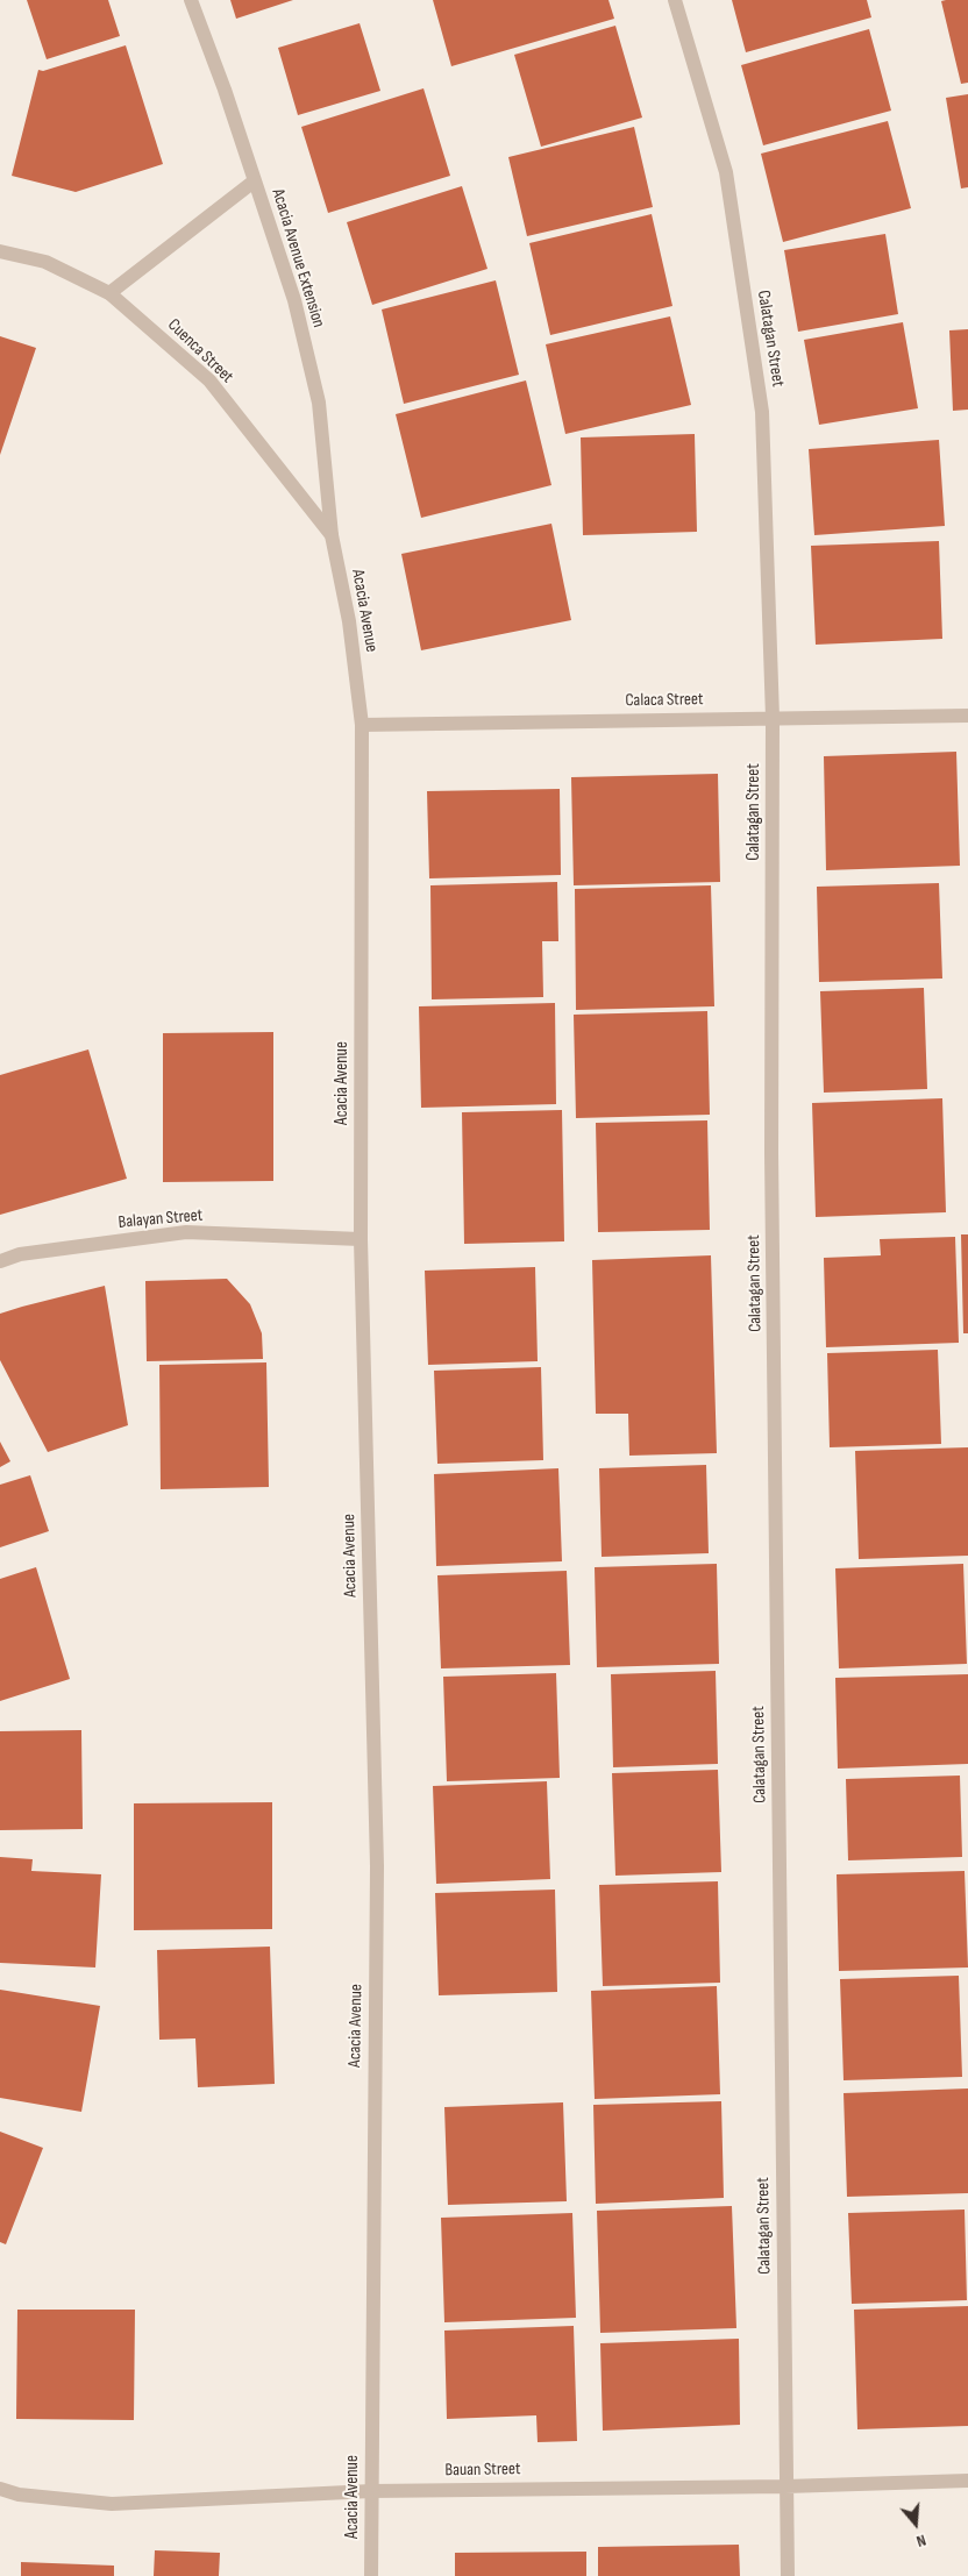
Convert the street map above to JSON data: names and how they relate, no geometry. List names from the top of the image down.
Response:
{
  "streets": {
    "street": [
      "Acacia Avenue Extension",
      "Calatagan Street",
      "Cuenca Street",
      "Acacia Avenue",
      "Calaca Street",
      "Balayan Street",
      "Bauan Street"
    ]
  },
  "crossings": [
    ["Acacia Avenue Extension", "Cuenca Street"],
    ["Acacia Avenue Extension", "Acacia Avenue"],
    ["Calatagan Street", "Calaca Street"],
    ["Calatagan Street", "Bauan Street"],
    ["Cuenca Street", "Acacia Avenue"],
    ["Acacia Avenue", "Calaca Street"],
    ["Acacia Avenue", "Balayan Street"],
    ["Acacia Avenue", "Bauan Street"]
  ],
  "north": "bottom"
}
